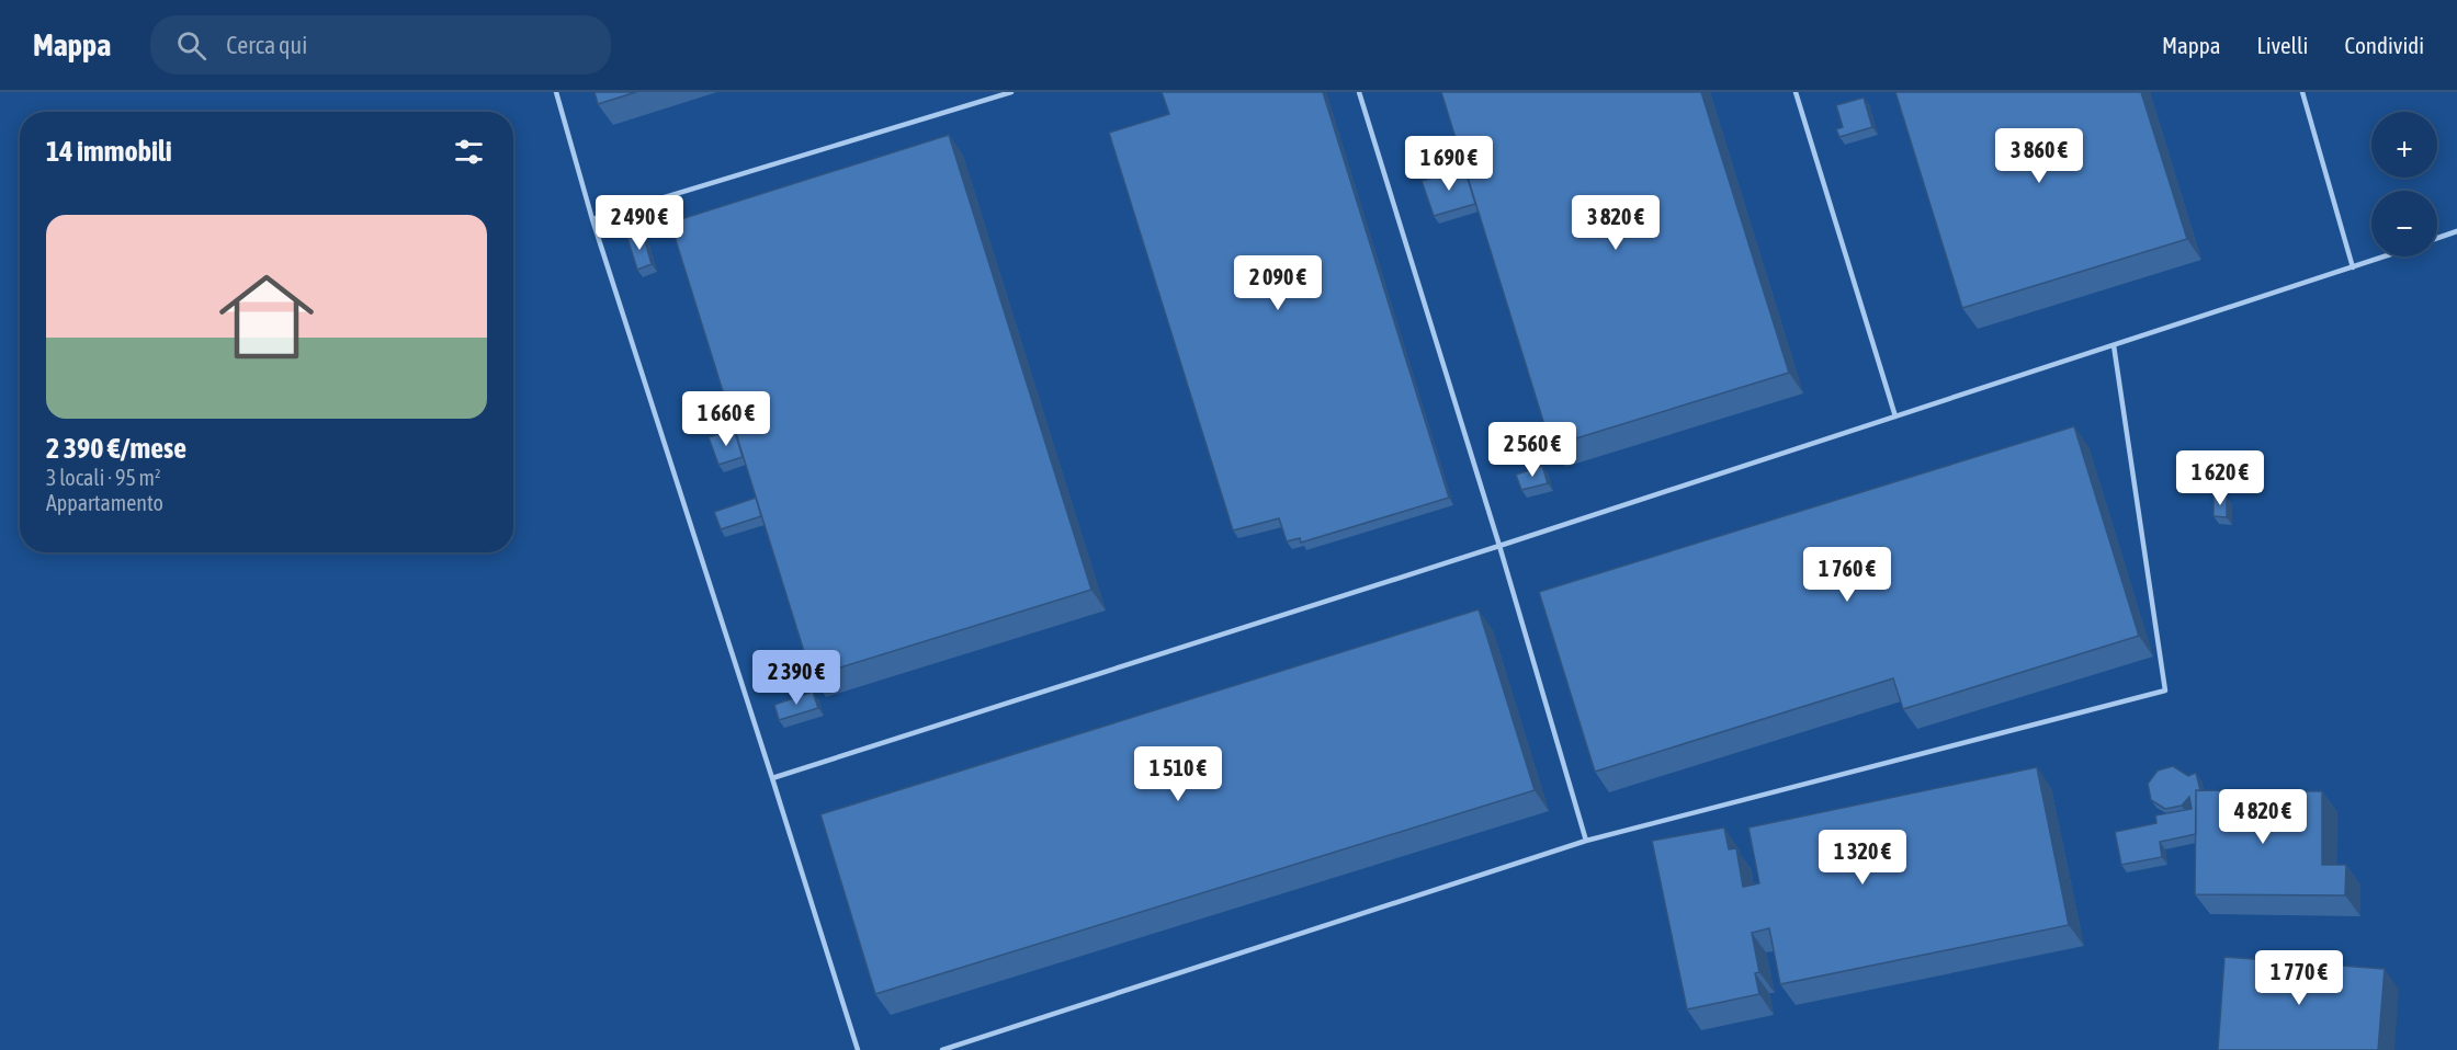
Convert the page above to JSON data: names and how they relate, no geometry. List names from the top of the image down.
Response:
{
  "page": {
    "header": "Mappa",
    "search": "Cerca qui",
    "nav": ["Mappa", "Livelli", "Condividi"],
    "map_buttons": ["+", "−"],
    "heading": "14 immobili",
    "price": [
      "3 860 €",
      "1 690 €",
      "2 490 €",
      "3 820 €",
      "2 090 €",
      "1 660 €",
      "2 560 €",
      "1 620 €",
      "1 760 €",
      "2 390 €",
      "1 510 €",
      "4 820 €",
      "1 320 €",
      "1 770 €"
    ],
    "list": [
      {
        "name": "2 390 €/mese",
        "note": "3 locali · 95 m² · Appartamento"
      }
    ]
  }
}
